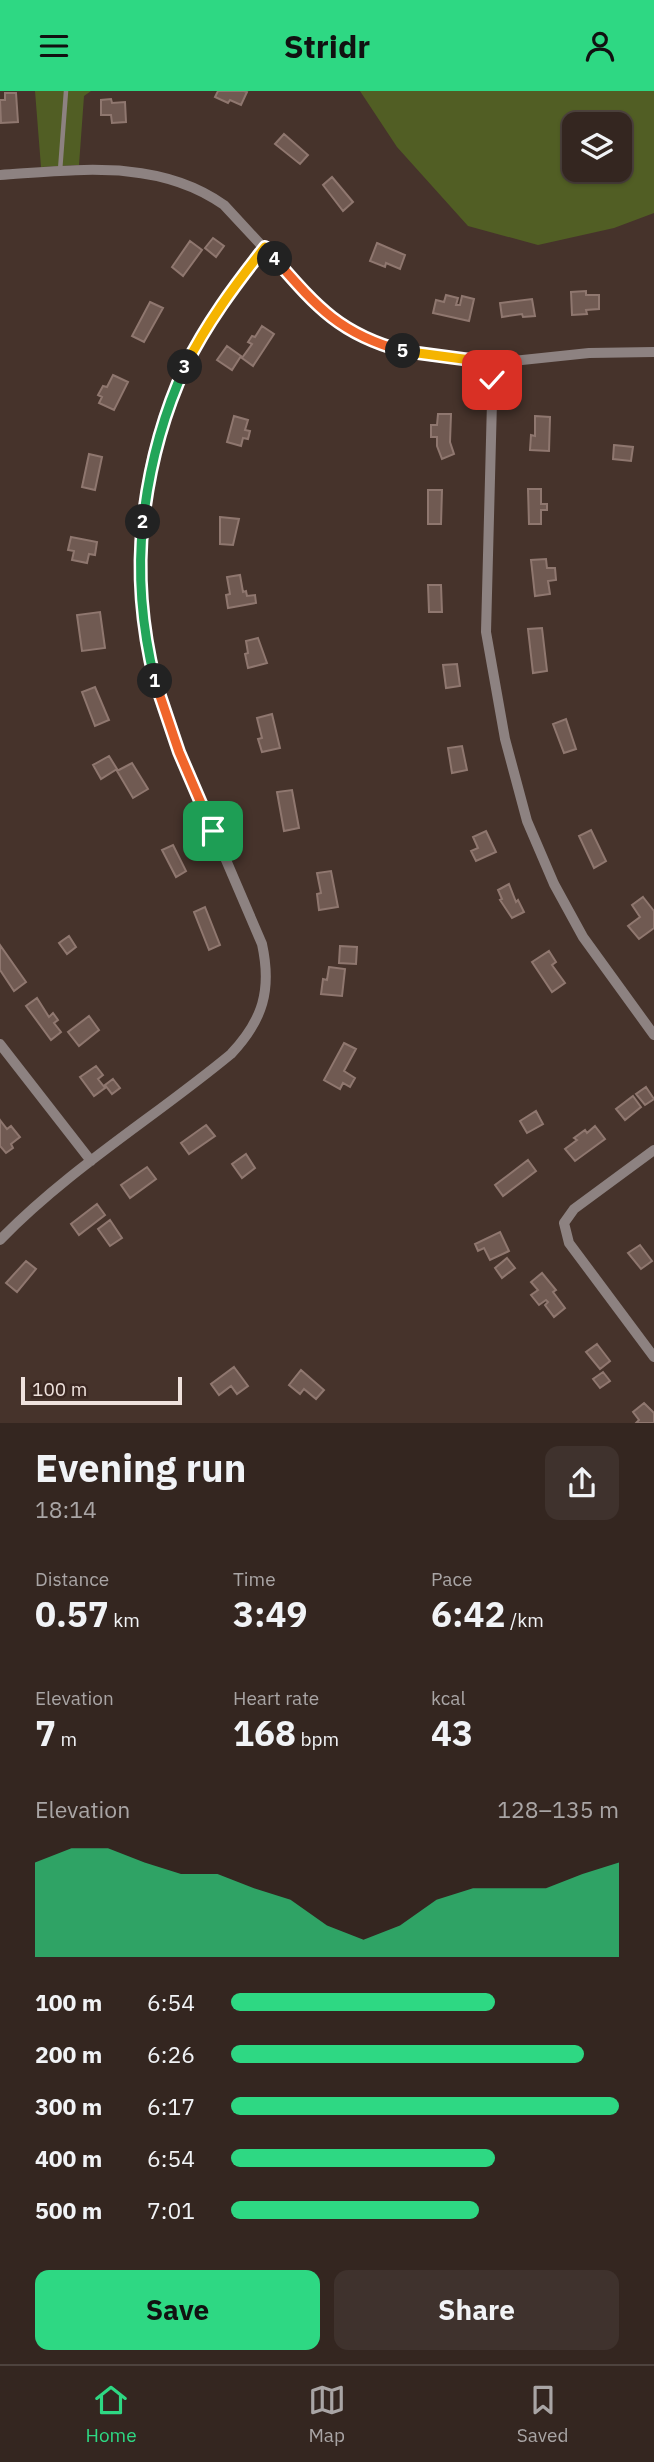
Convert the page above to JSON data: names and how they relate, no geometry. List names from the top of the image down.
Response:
{
  "scale_bar": "100 m",
  "page": {
    "header": "Stridr",
    "pins": [
      "4",
      "5",
      "3",
      "2",
      "1"
    ],
    "scale": "100 m",
    "heading": ["Evening run", "18:14"],
    "stats": [
      ["Distance", "0.57 km"],
      ["Time", "3:49"],
      ["Pace", "6:42 /km"],
      ["Elevation", "7 m"],
      ["Heart rate", "168 bpm"],
      ["kcal", "43"]
    ],
    "chart": ["Elevation", "128–135 m"],
    "list": [
      {
        "name": "100 m",
        "note": "6:54"
      },
      {
        "name": "200 m",
        "note": "6:26"
      },
      {
        "name": "300 m",
        "note": "6:17"
      },
      {
        "name": "400 m",
        "note": "6:54"
      },
      {
        "name": "500 m",
        "note": "7:01"
      }
    ],
    "buttons": ["Save", "Share"],
    "tabs": ["Home", "Map", "Saved"]
  }
}
